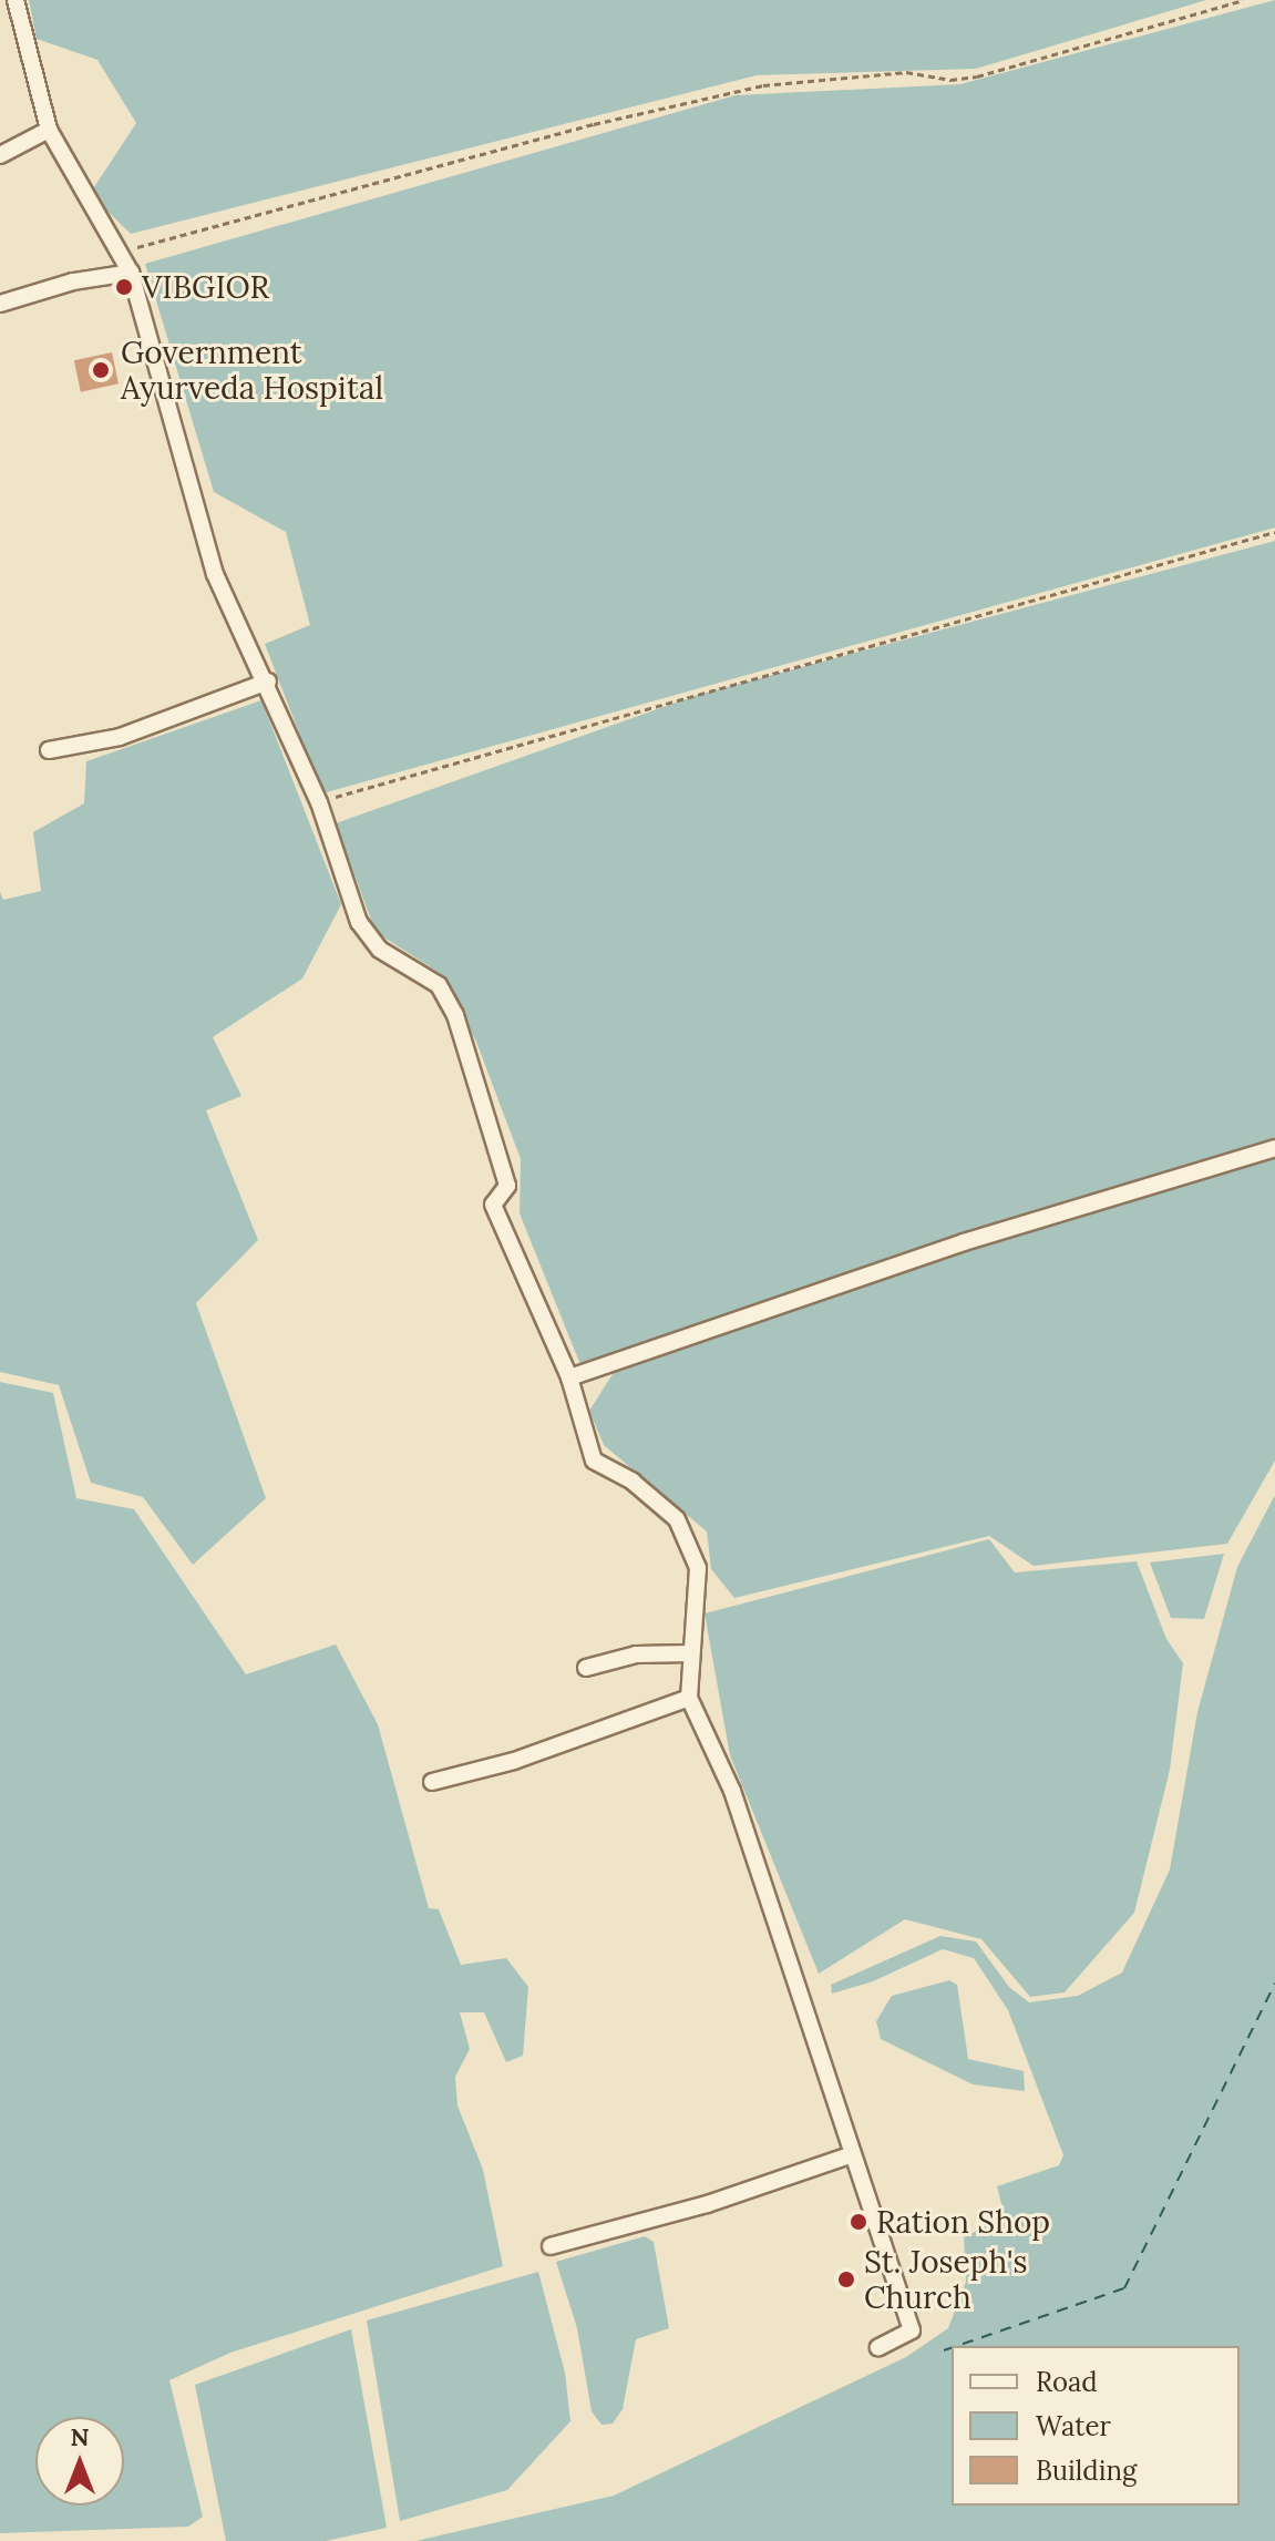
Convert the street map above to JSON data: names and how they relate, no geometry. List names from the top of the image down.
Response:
{
  "places": [
    "VIBGIOR",
    "Government Ayurveda Hospital",
    "Ration Shop",
    "St. Joseph's Church"
  ],
  "legend": ["Road", "Water", "Building"],
  "north": "top"
}
